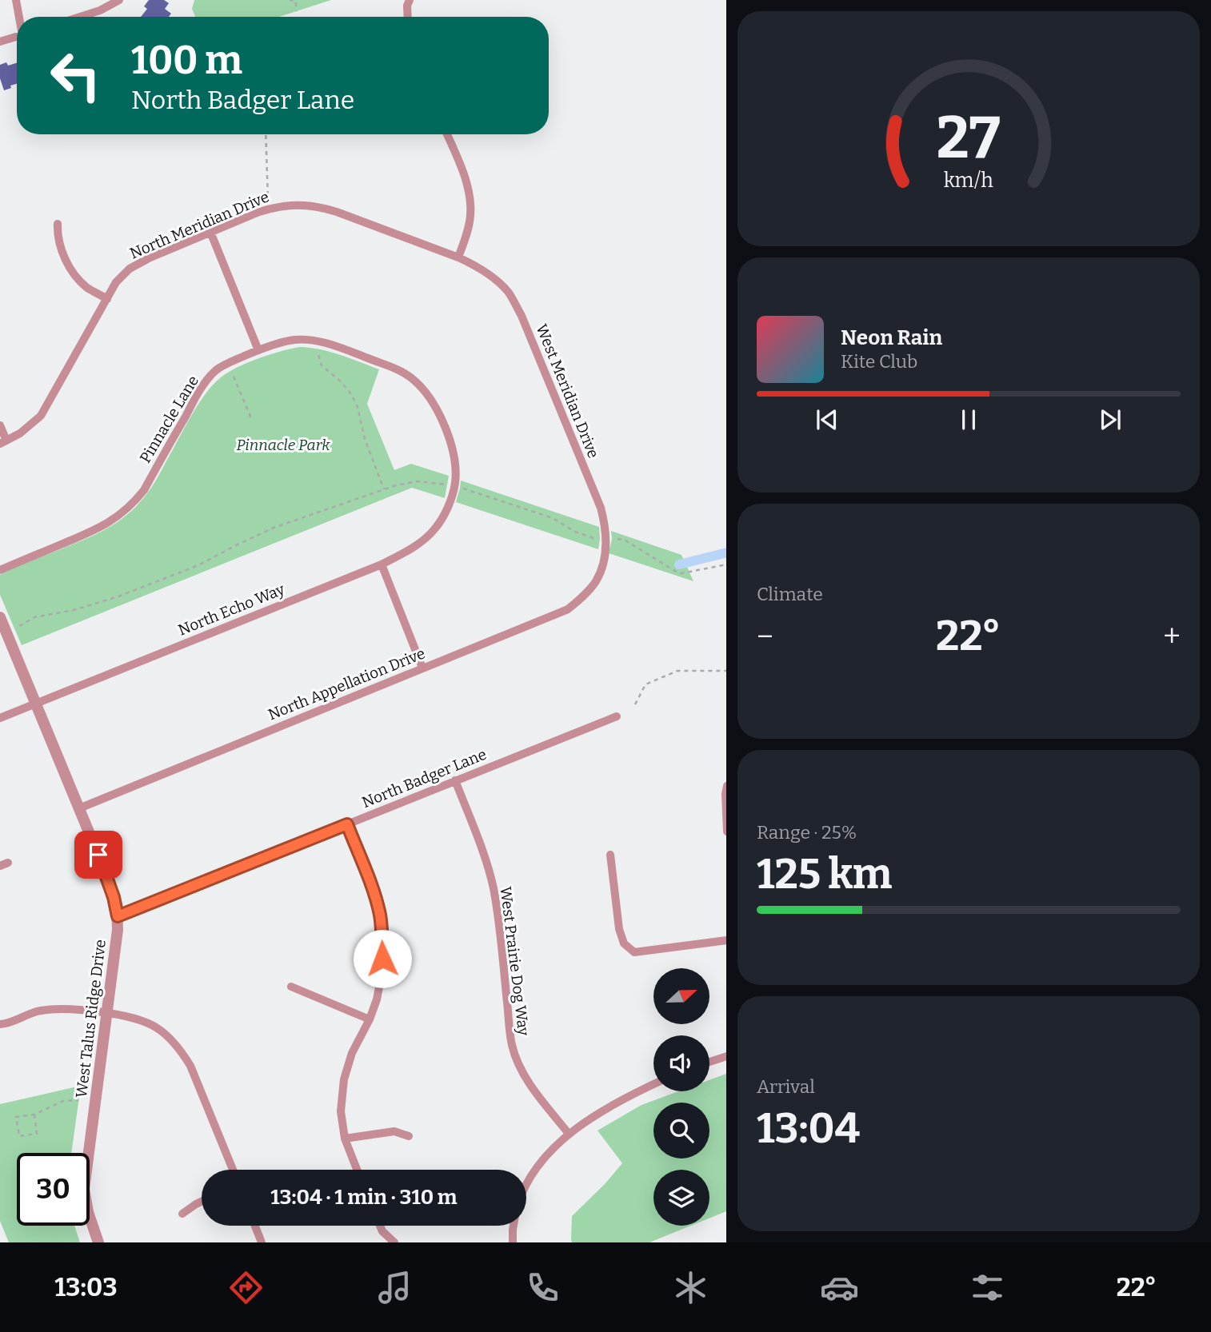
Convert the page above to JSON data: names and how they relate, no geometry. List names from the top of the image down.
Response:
{
  "streets": {
    "street": [
      "North Meridian Drive",
      "West Meridian Drive",
      "Pinnacle Lane",
      "North Echo Way",
      "North Appellation Drive",
      "North Badger Lane",
      "West Prairie Dog Way",
      "West Talus Ridge Drive"
    ]
  },
  "crossings": [
    ["North Meridian Drive", "West Meridian Drive"],
    ["West Meridian Drive", "North Appellation Drive"],
    ["Pinnacle Lane", "North Echo Way"],
    ["North Echo Way", "West Talus Ridge Drive"],
    ["North Appellation Drive", "West Talus Ridge Drive"],
    ["North Badger Lane", "West Prairie Dog Way"],
    ["North Badger Lane", "West Talus Ridge Drive"]
  ],
  "parks": ["Pinnacle Park"],
  "north": "right",
  "page": {
    "turn": ["100 m", "North Badger Lane"],
    "song": ["Neon Rain", "Kite Club"],
    "tile": [
      "Climate",
      ["Range · 25%", "125 km"],
      ["Arrival", "13:04"]
    ],
    "heat": ["−", "22°", "+"],
    "limit": "30",
    "trip": "13:04 · 1 min · 310 m",
    "tabs": ["13:03", "22°"],
    "gauge": ["27", "km/h"]
  }
}
